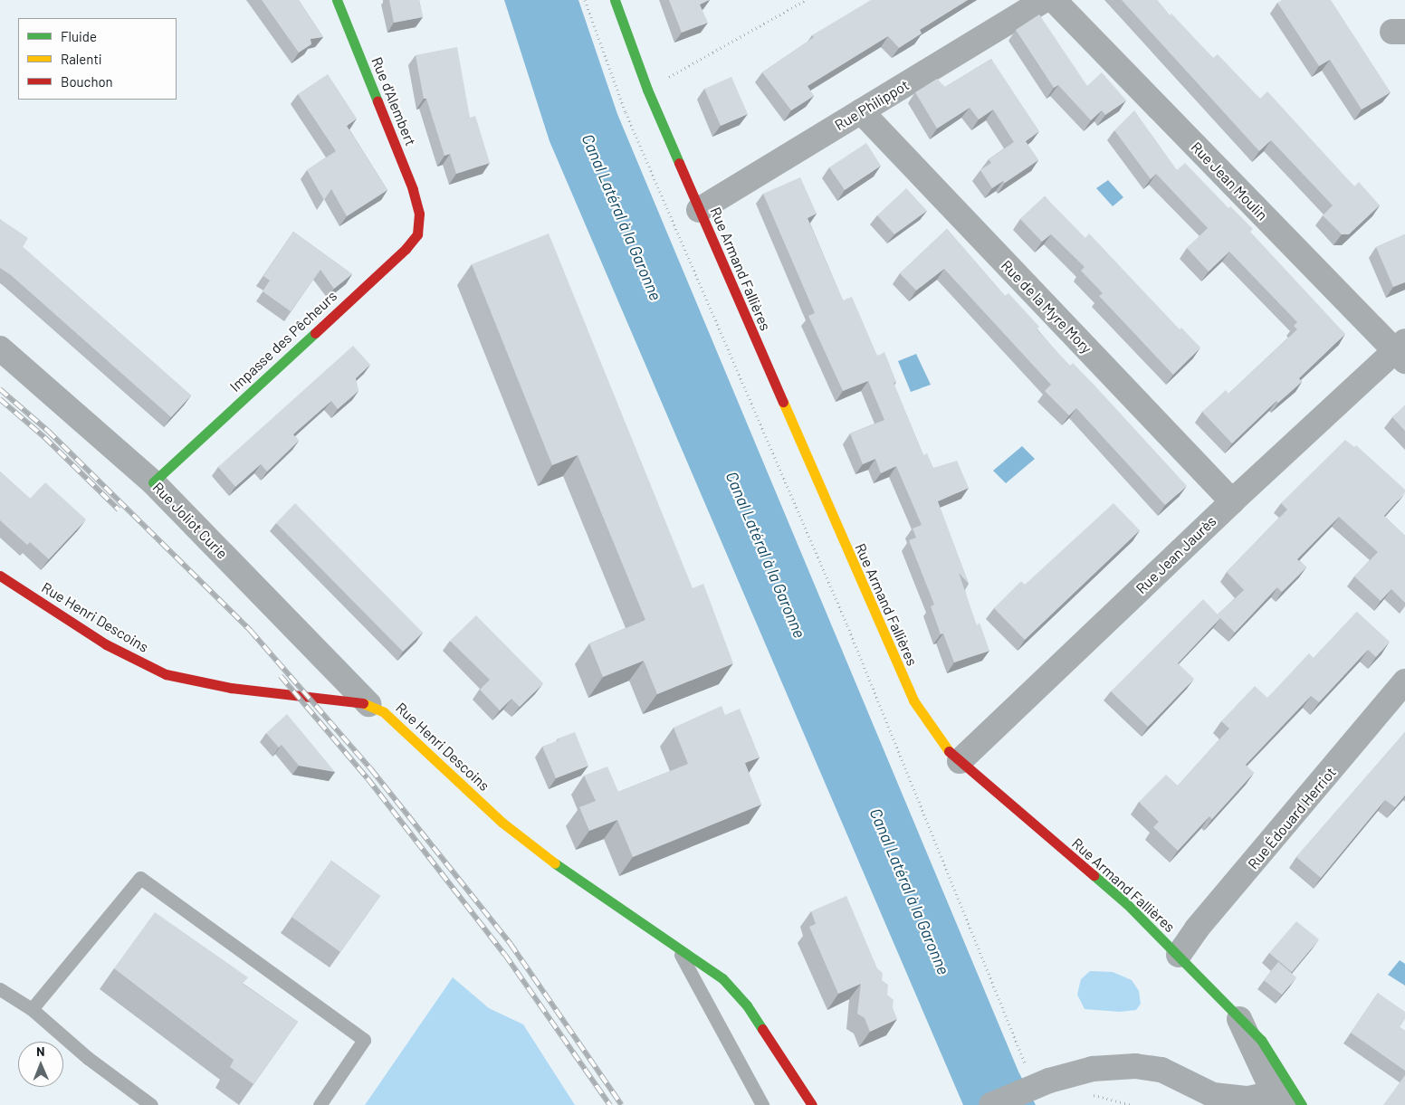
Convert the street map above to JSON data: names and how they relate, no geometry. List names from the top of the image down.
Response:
{
  "streets": {
    "street": [
      "Rue d'Alembert",
      "Rue Philippot",
      "Rue Jean Moulin",
      "Rue Armand Fallières",
      "Rue de la Myre Mory",
      "Impasse des Pêcheurs",
      "Rue Joliot Curie",
      "Rue Jean Jaurès",
      "Rue Henri Descoins",
      "Rue Édouard Herriot"
    ]
  },
  "crossings": [
    ["Rue d'Alembert", "Impasse des Pêcheurs"],
    ["Rue Philippot", "Rue Armand Fallières"],
    ["Rue Philippot", "Rue de la Myre Mory"],
    ["Rue Jean Moulin", "Rue Jean Jaurès"],
    ["Rue Armand Fallières", "Rue Jean Jaurès"],
    ["Rue Armand Fallières", "Rue Édouard Herriot"],
    ["Rue de la Myre Mory", "Rue Jean Jaurès"],
    ["Impasse des Pêcheurs", "Rue Joliot Curie"],
    ["Rue Joliot Curie", "Rue Henri Descoins"]
  ],
  "water": ["Canal Latéral à la Garonne"],
  "legend": ["Fluide", "Ralenti", "Bouchon"],
  "north": "top"
}
